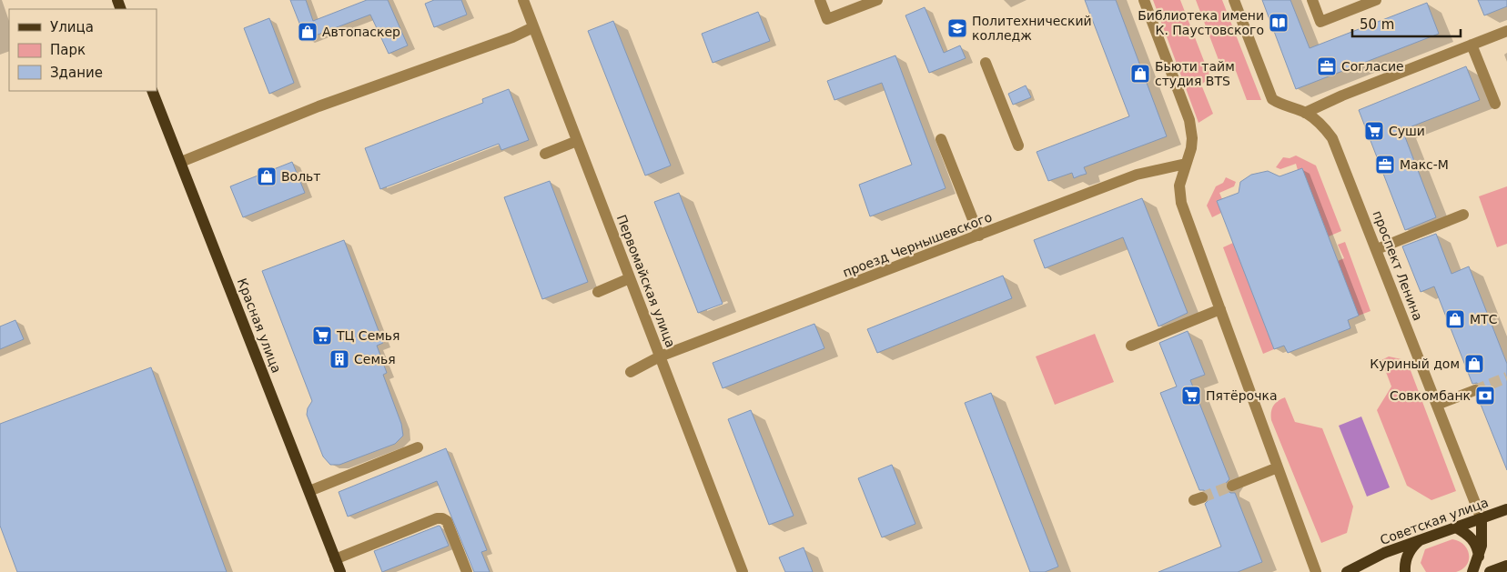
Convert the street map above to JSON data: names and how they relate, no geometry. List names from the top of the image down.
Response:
{
  "streets": {
    "main road": ["проспект Ленина", "Красная улица", "Советская улица"],
    "street": ["проезд Чернышевского", "Первомайская улица"]
  },
  "crossings": [
    ["проезд Чернышевского", "Первомайская улица"],
    ["проспект Ленина", "Советская улица"]
  ],
  "places": {
    "library": ["Библиотека имени К. Паустовского"],
    "school or university": ["Политехнический колледж"],
    "shop": [
      "Автопаскер",
      "Бьюти тайм студия BTS",
      "Вольт",
      "МТС",
      "Куриный дом"
    ],
    "office": ["Согласие", "Макс-М"],
    "supermarket": ["Суши", "ТЦ Семья", "Пятёрочка"],
    "building": ["Семья"],
    "bank": ["Совкомбанк"]
  },
  "legend": ["Улица", "Парк", "Здание"],
  "scale_bar": "50 m"
}
